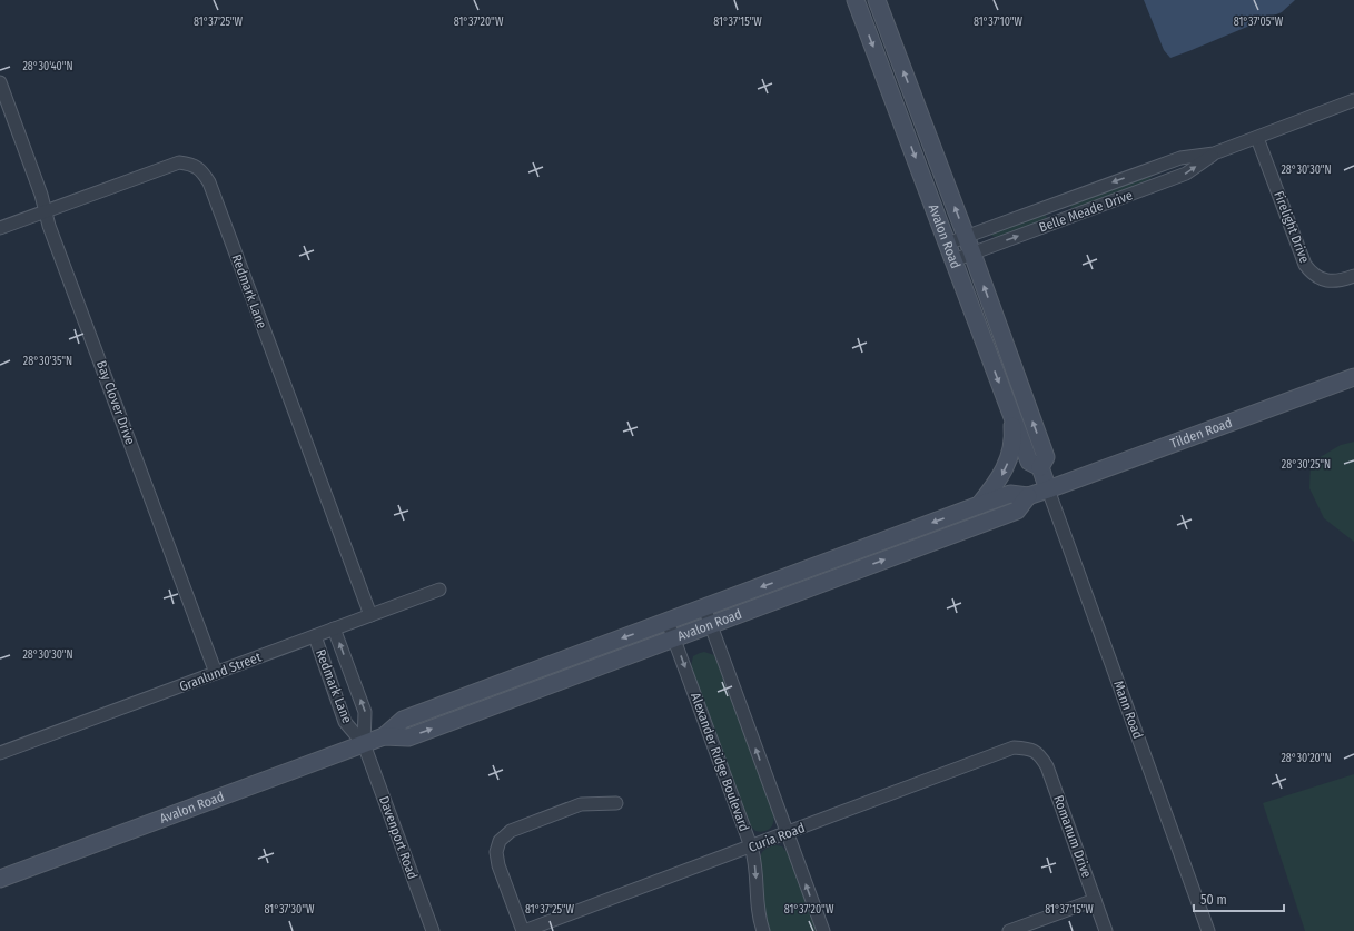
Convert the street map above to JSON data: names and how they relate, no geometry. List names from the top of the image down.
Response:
{
  "streets": {
    "main road": ["Avalon Road", "Tilden Road"],
    "street": [
      "Belle Meade Drive",
      "Firelight Drive",
      "Redmark Lane",
      "Bay Clover Drive",
      "Granlund Street",
      "Mann Road",
      "Alexander Ridge Boulevard",
      "Romanum Drive",
      "Davenport Road",
      "Curia Road"
    ]
  },
  "crossings": [
    ["Belle Meade Drive", "Firelight Drive"],
    ["Belle Meade Drive", "Avalon Road"],
    ["Avalon Road", "Redmark Lane"],
    ["Avalon Road", "Tilden Road"],
    ["Avalon Road", "Mann Road"],
    ["Avalon Road", "Alexander Ridge Boulevard"],
    ["Avalon Road", "Davenport Road"],
    ["Redmark Lane", "Bay Clover Drive"],
    ["Redmark Lane", "Granlund Street"],
    ["Redmark Lane", "Davenport Road"],
    ["Bay Clover Drive", "Granlund Street"],
    ["Tilden Road", "Mann Road"],
    ["Alexander Ridge Boulevard", "Curia Road"],
    ["Romanum Drive", "Curia Road"]
  ],
  "scale_bar": "50 m",
  "coordinates": [
    "81°37'25\"W",
    "81°37'20\"W",
    "81°37'15\"W",
    "81°37'10\"W",
    "81°37'05\"W",
    "28°30'40\"N",
    "28°30'30\"N",
    "28°30'35\"N",
    "28°30'25\"N",
    "28°30'20\"N",
    "81°37'30\"W"
  ]
}
